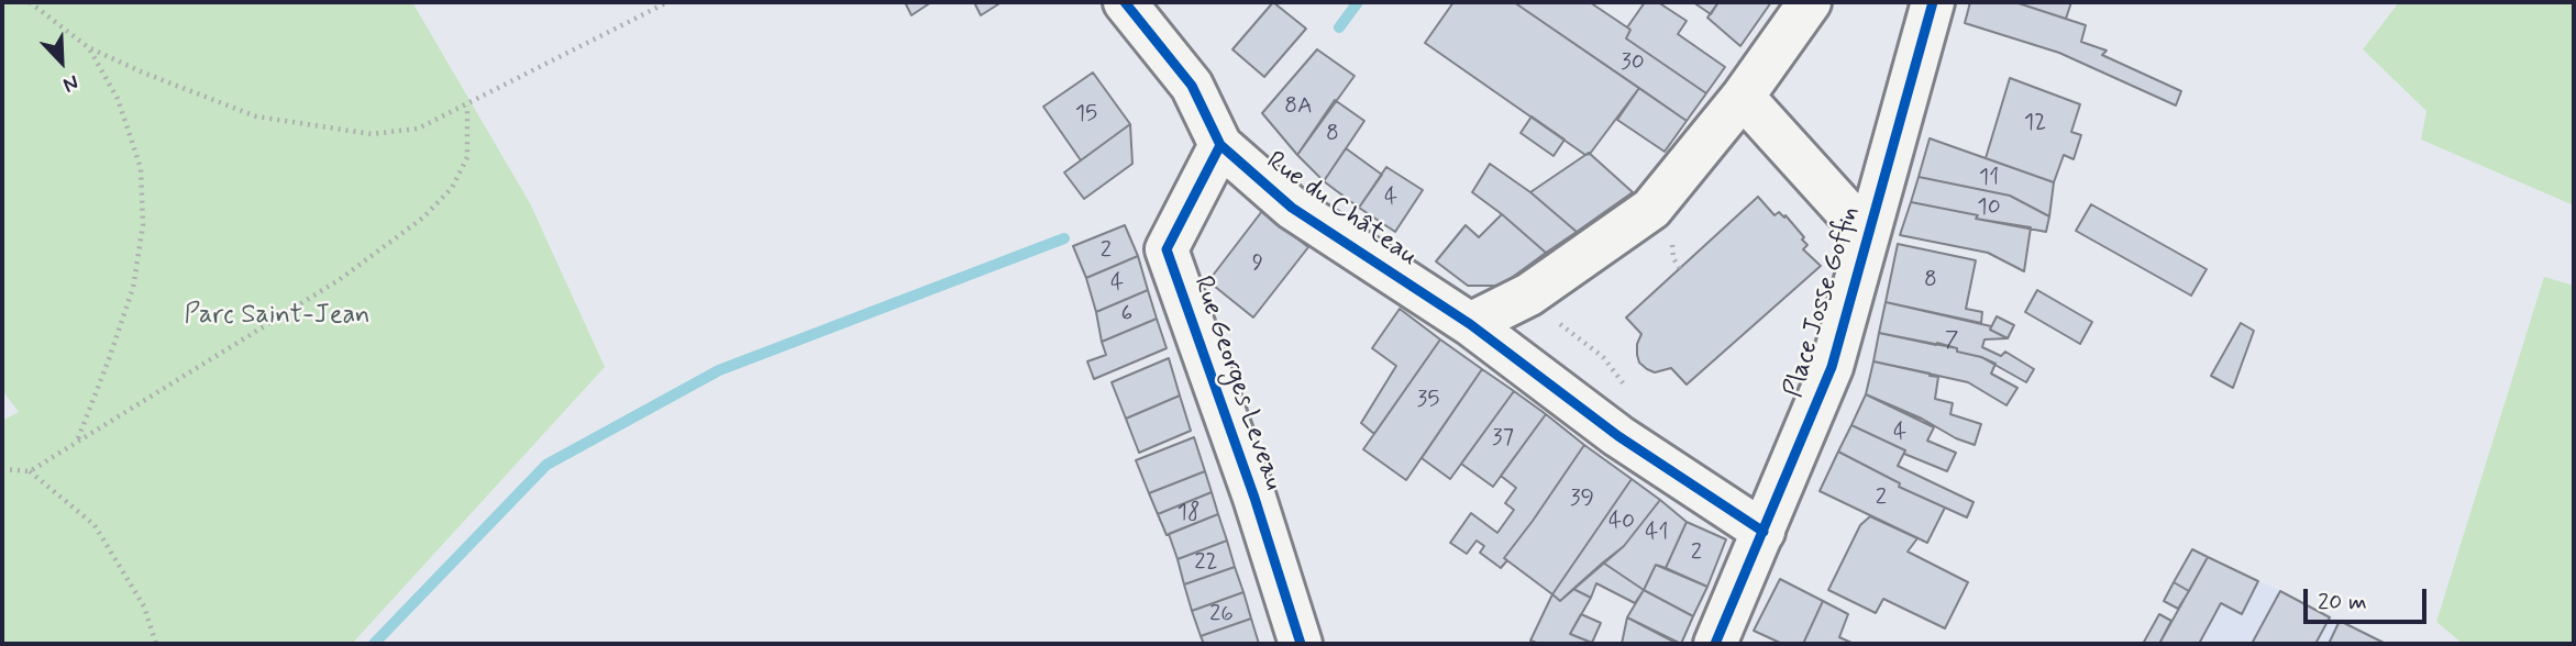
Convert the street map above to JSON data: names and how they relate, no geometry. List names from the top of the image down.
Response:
{
  "streets": {
    "street": ["Rue du Château", "Place Josse Goffin", "Rue Georges Leveau"]
  },
  "crossings": [
    ["Rue du Château", "Rue Georges Leveau"]
  ],
  "parks": ["Parc Saint-Jean"],
  "house_numbers": [
    "30",
    "8A",
    "15",
    "12",
    "8",
    "11",
    "4",
    "10",
    "2",
    "9",
    "8",
    "4",
    "6",
    "7",
    "35",
    "4",
    "37",
    "2",
    "39",
    "18",
    "40",
    "41",
    "2",
    "22",
    "26"
  ],
  "scale_bar": "20 m",
  "north": "bottom right"
}
